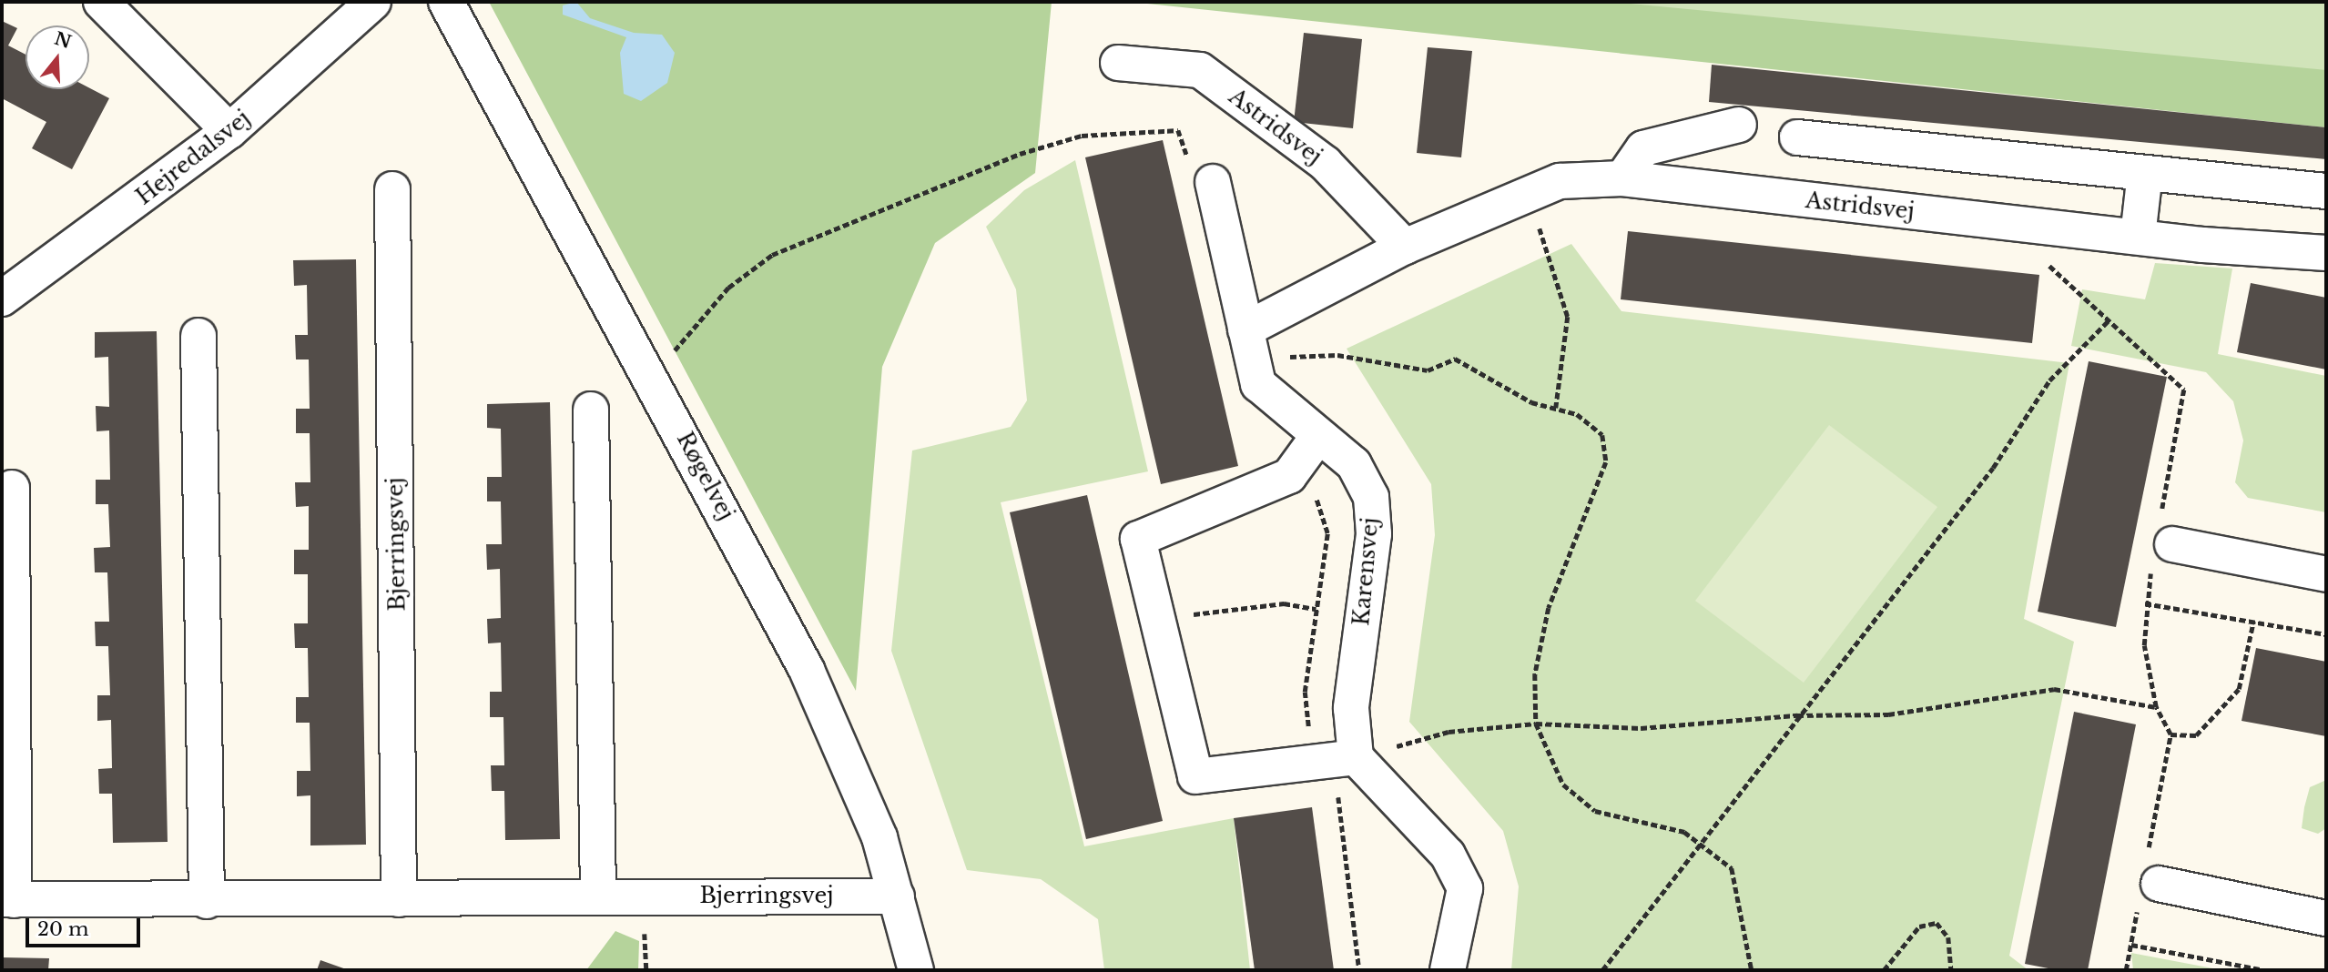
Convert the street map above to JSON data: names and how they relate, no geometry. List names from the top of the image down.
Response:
{
  "streets": {
    "street": [
      "Astridsvej",
      "Hejredalsvej",
      "Røgelvej",
      "Bjerringsvej",
      "Karensvej"
    ]
  },
  "crossings": [
    ["Astridsvej", "Karensvej"],
    ["Røgelvej", "Bjerringsvej"]
  ],
  "scale_bar": "20 m",
  "north": "top"
}
